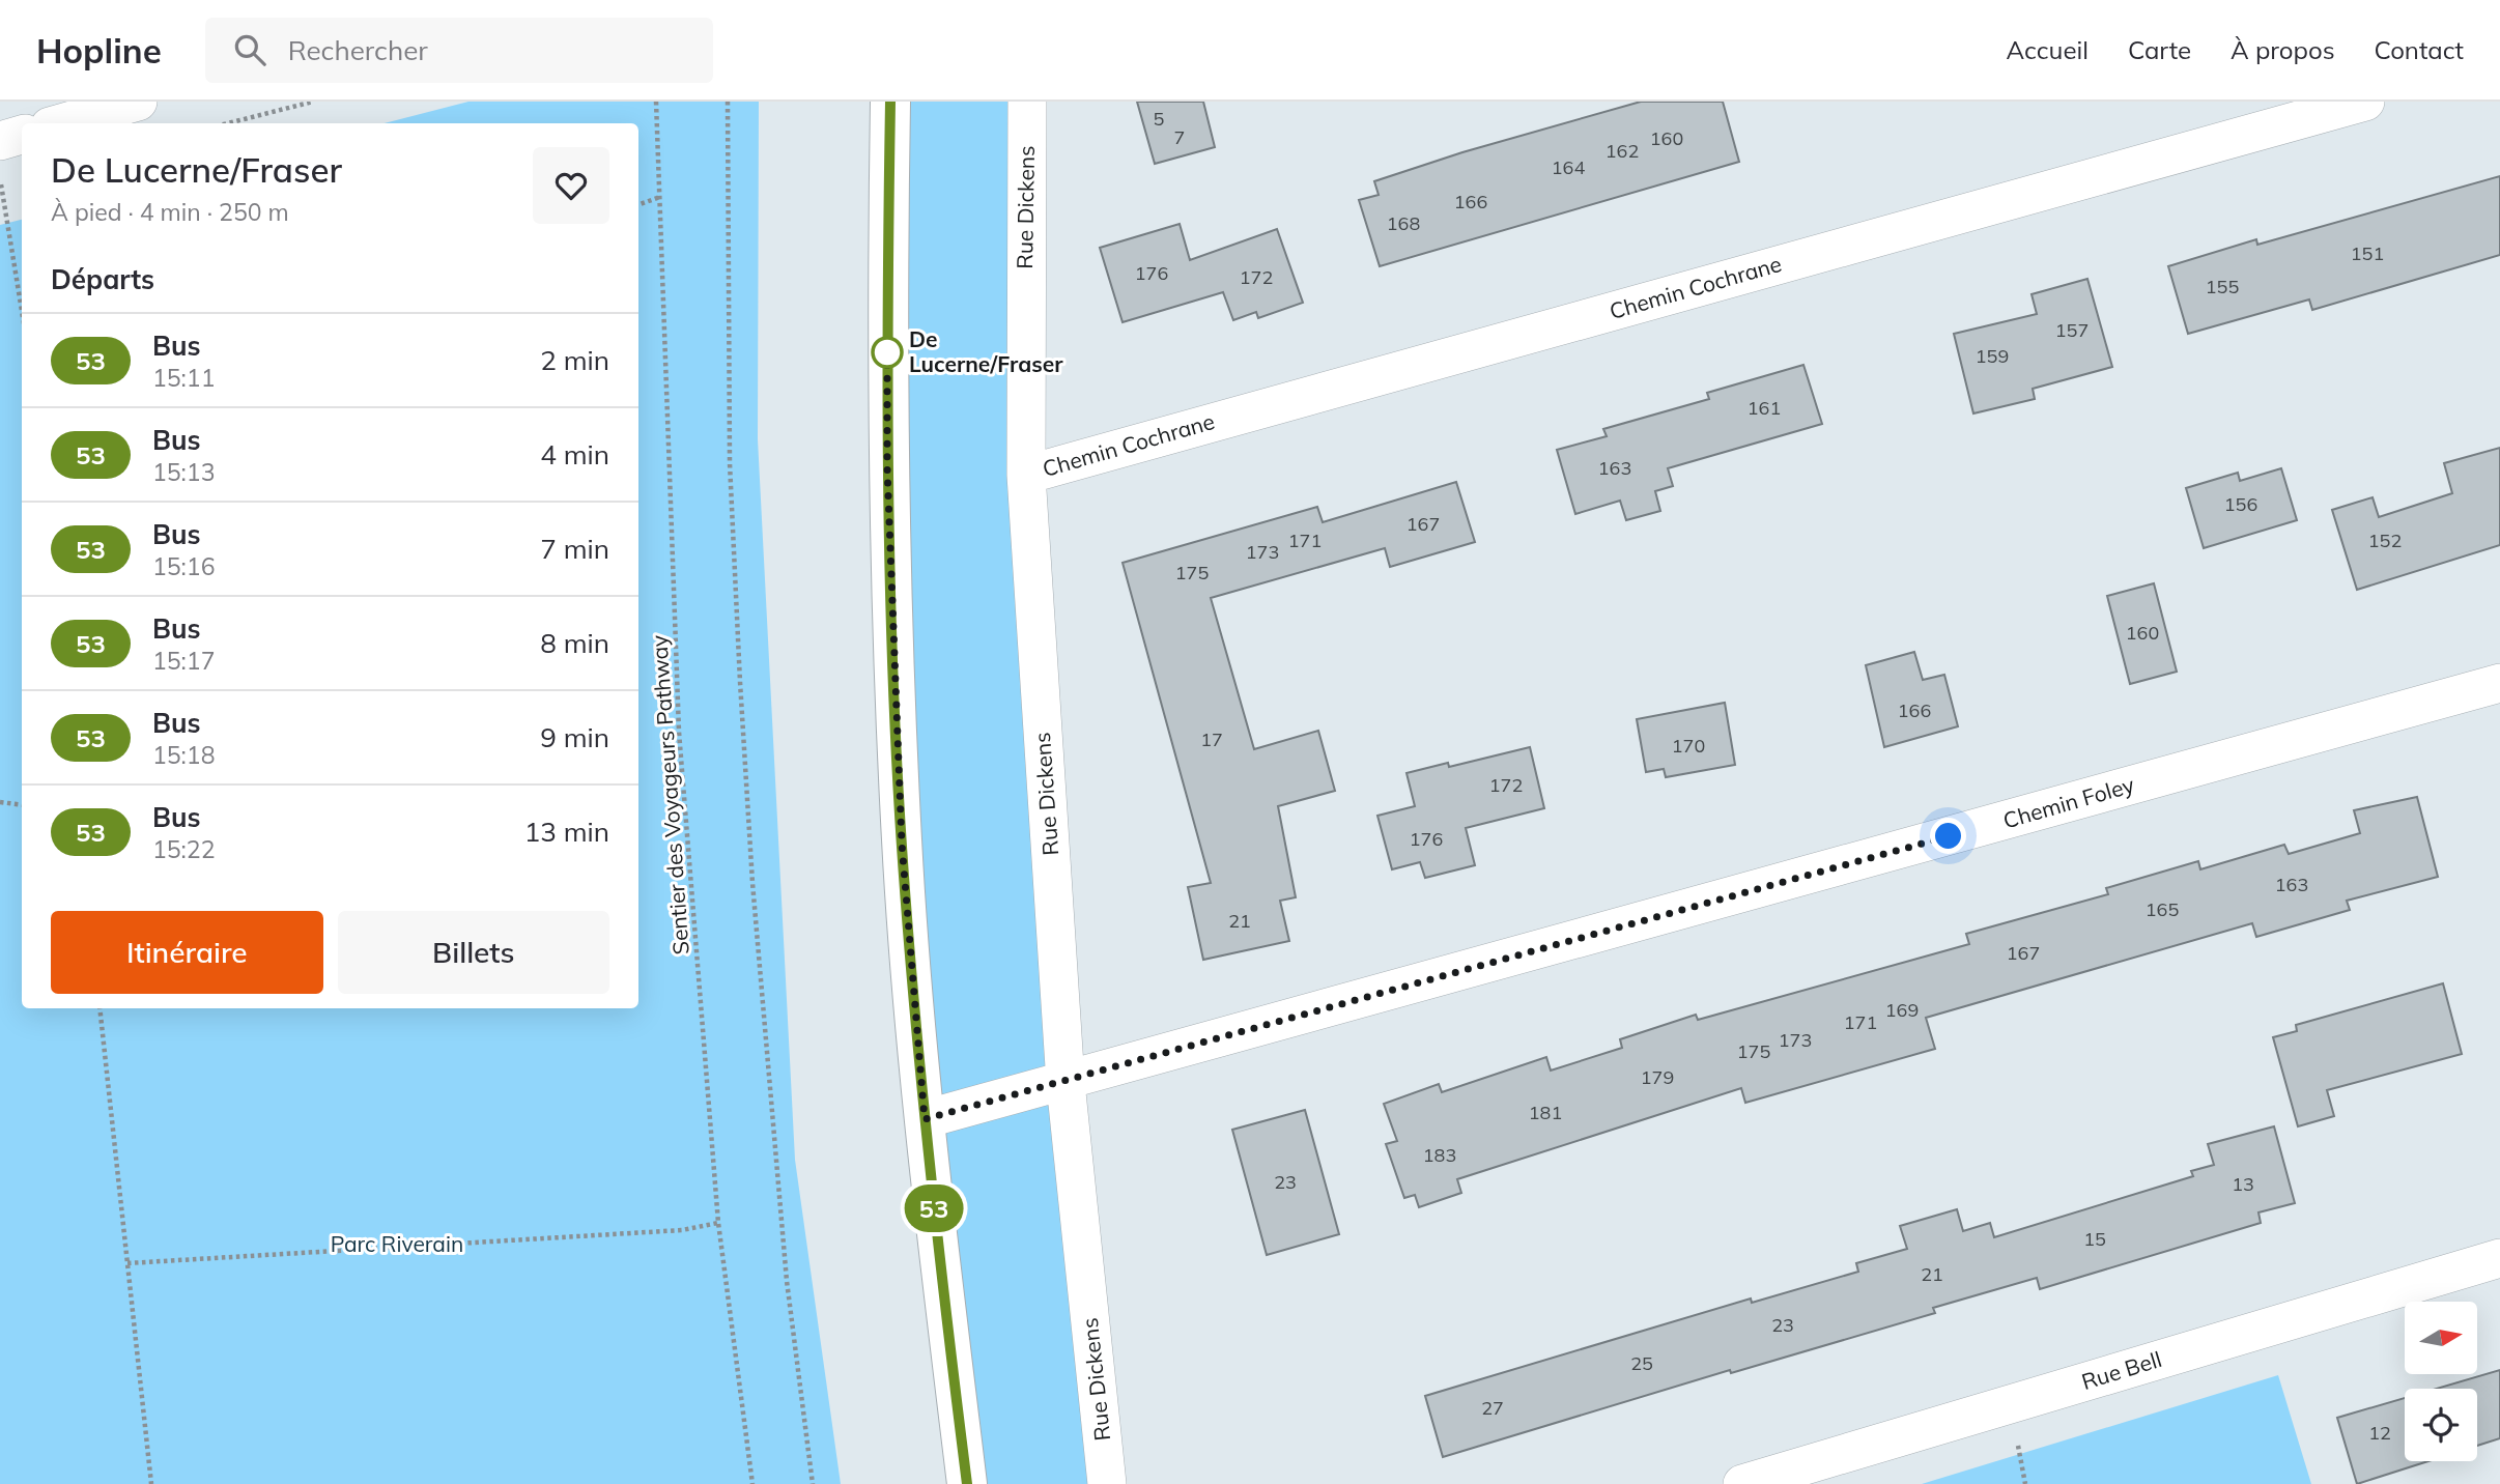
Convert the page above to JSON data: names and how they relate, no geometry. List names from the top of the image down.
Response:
{
  "streets": {
    "street": [
      "Rue Dickens",
      "Chemin Cochrane",
      "Chemin Foley",
      "Rue Bell"
    ],
    "path": ["Sentier des Voyageurs Pathway"]
  },
  "crossings": [
    ["Rue Dickens", "Chemin Cochrane"],
    ["Rue Dickens", "Chemin Foley"]
  ],
  "parks": ["Parc Riverain"],
  "places": ["De Lucerne/Fraser"],
  "lines": ["bus line 53"],
  "house_numbers": [
    "5",
    "7",
    "160",
    "162",
    "164",
    "166",
    "168",
    "151",
    "176",
    "172",
    "155",
    "157",
    "159",
    "161",
    "163",
    "156",
    "167",
    "171",
    "152",
    "173",
    "175",
    "160",
    "166",
    "17",
    "170",
    "172",
    "176",
    "163",
    "165",
    "21",
    "167",
    "169",
    "171",
    "173",
    "175",
    "179",
    "181",
    "183",
    "23",
    "13",
    "15",
    "21",
    "23",
    "25",
    "27",
    "12"
  ],
  "north": "right",
  "page": {
    "header": "Hopline",
    "search": "Rechercher",
    "nav": [
      "Accueil",
      "Carte",
      "À propos",
      "Contact"
    ],
    "on_map": "53",
    "heading": [
      ["De Lucerne/Fraser", "À pied · 4 min · 250 m"],
      "Départs"
    ],
    "list": [
      {
        "mark": "53",
        "name": "Bus",
        "note": "15:11",
        "value": "2 min"
      },
      {
        "mark": "53",
        "name": "Bus",
        "note": "15:13",
        "value": "4 min"
      },
      {
        "mark": "53",
        "name": "Bus",
        "note": "15:16",
        "value": "7 min"
      },
      {
        "mark": "53",
        "name": "Bus",
        "note": "15:17",
        "value": "8 min"
      },
      {
        "mark": "53",
        "name": "Bus",
        "note": "15:18",
        "value": "9 min"
      },
      {
        "mark": "53",
        "name": "Bus",
        "note": "15:22",
        "value": "13 min"
      }
    ],
    "buttons": ["Itinéraire", "Billets"]
  }
}
